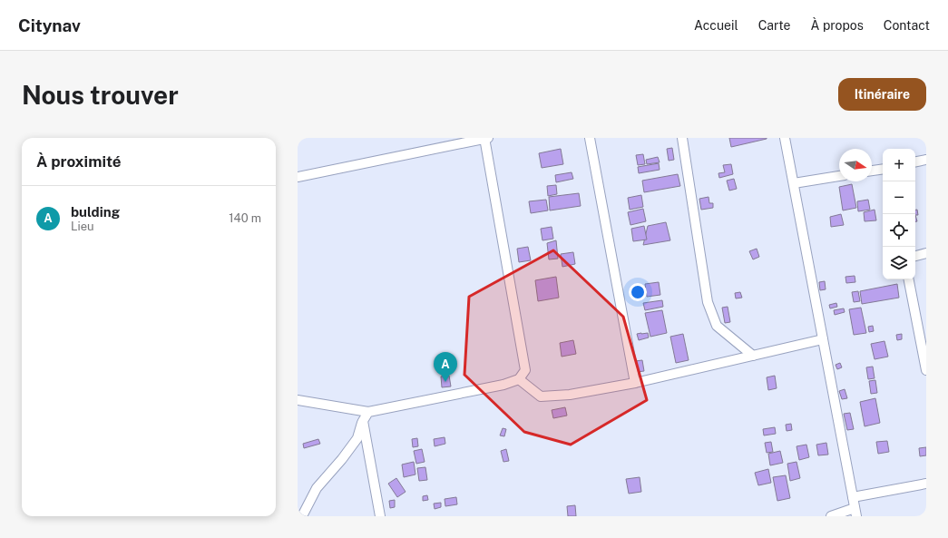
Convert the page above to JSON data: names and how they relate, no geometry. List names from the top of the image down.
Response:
{
  "north": "right",
  "page": {
    "header": "Citynav",
    "nav": [
      "Accueil",
      "Carte",
      "À propos",
      "Contact"
    ],
    "buttons": "Itinéraire",
    "title": "Nous trouver",
    "heading": "À proximité",
    "map_buttons": ["+", "−"],
    "list": [
      {
        "mark": "A",
        "name": "bulding",
        "note": "Lieu",
        "value": "140 m"
      }
    ],
    "pins": "A"
  }
}
